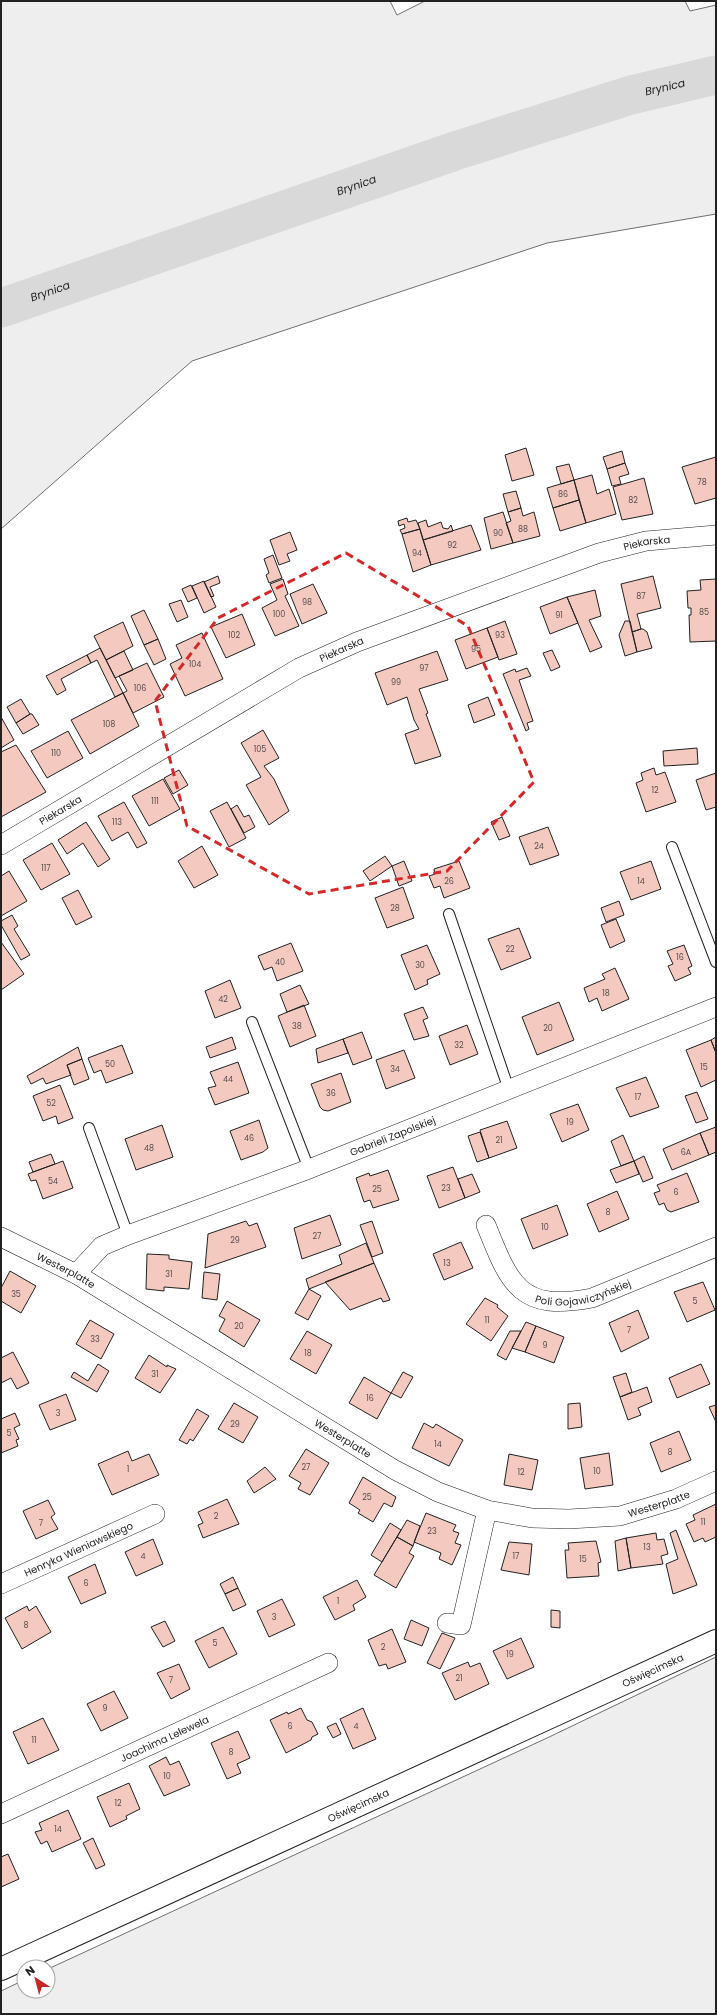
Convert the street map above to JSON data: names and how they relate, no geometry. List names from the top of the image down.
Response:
{
  "streets": {
    "street": [
      "Piekarska",
      "Gabrieli Zapolskiej",
      "Westerplatte",
      "Poli Gojawiczyńskiej",
      "Henryka Wieniawskiego",
      "Oświęcimska",
      "Joachima Lelewela"
    ]
  },
  "crossings": [
    ["Gabrieli Zapolskiej", "Westerplatte"]
  ],
  "water": ["Brynica"],
  "house_numbers": [
    "78",
    "86",
    "82",
    "88",
    "90",
    "92",
    "94",
    "87",
    "98",
    "85",
    "100",
    "91",
    "102",
    "93",
    "95",
    "104",
    "97",
    "99",
    "106",
    "108",
    "105",
    "110",
    "12",
    "111",
    "113",
    "24",
    "117",
    "26",
    "14",
    "28",
    "22",
    "16",
    "40",
    "30",
    "18",
    "42",
    "38",
    "20",
    "32",
    "50",
    "15",
    "34",
    "44",
    "36",
    "17",
    "52",
    "19",
    "46",
    "21",
    "48",
    "6A",
    "54",
    "23",
    "25",
    "6",
    "8",
    "10",
    "27",
    "29",
    "13",
    "31",
    "35",
    "5",
    "11",
    "20",
    "7",
    "33",
    "9",
    "18",
    "31",
    "16",
    "3",
    "29",
    "5",
    "14",
    "8",
    "27",
    "1",
    "10",
    "12",
    "25",
    "2",
    "11",
    "7",
    "23",
    "13",
    "4",
    "17",
    "15",
    "6",
    "1",
    "3",
    "8",
    "5",
    "2",
    "19",
    "21",
    "7",
    "9",
    "6",
    "4",
    "11",
    "8",
    "10",
    "12",
    "14"
  ],
  "north": "top left"
}
